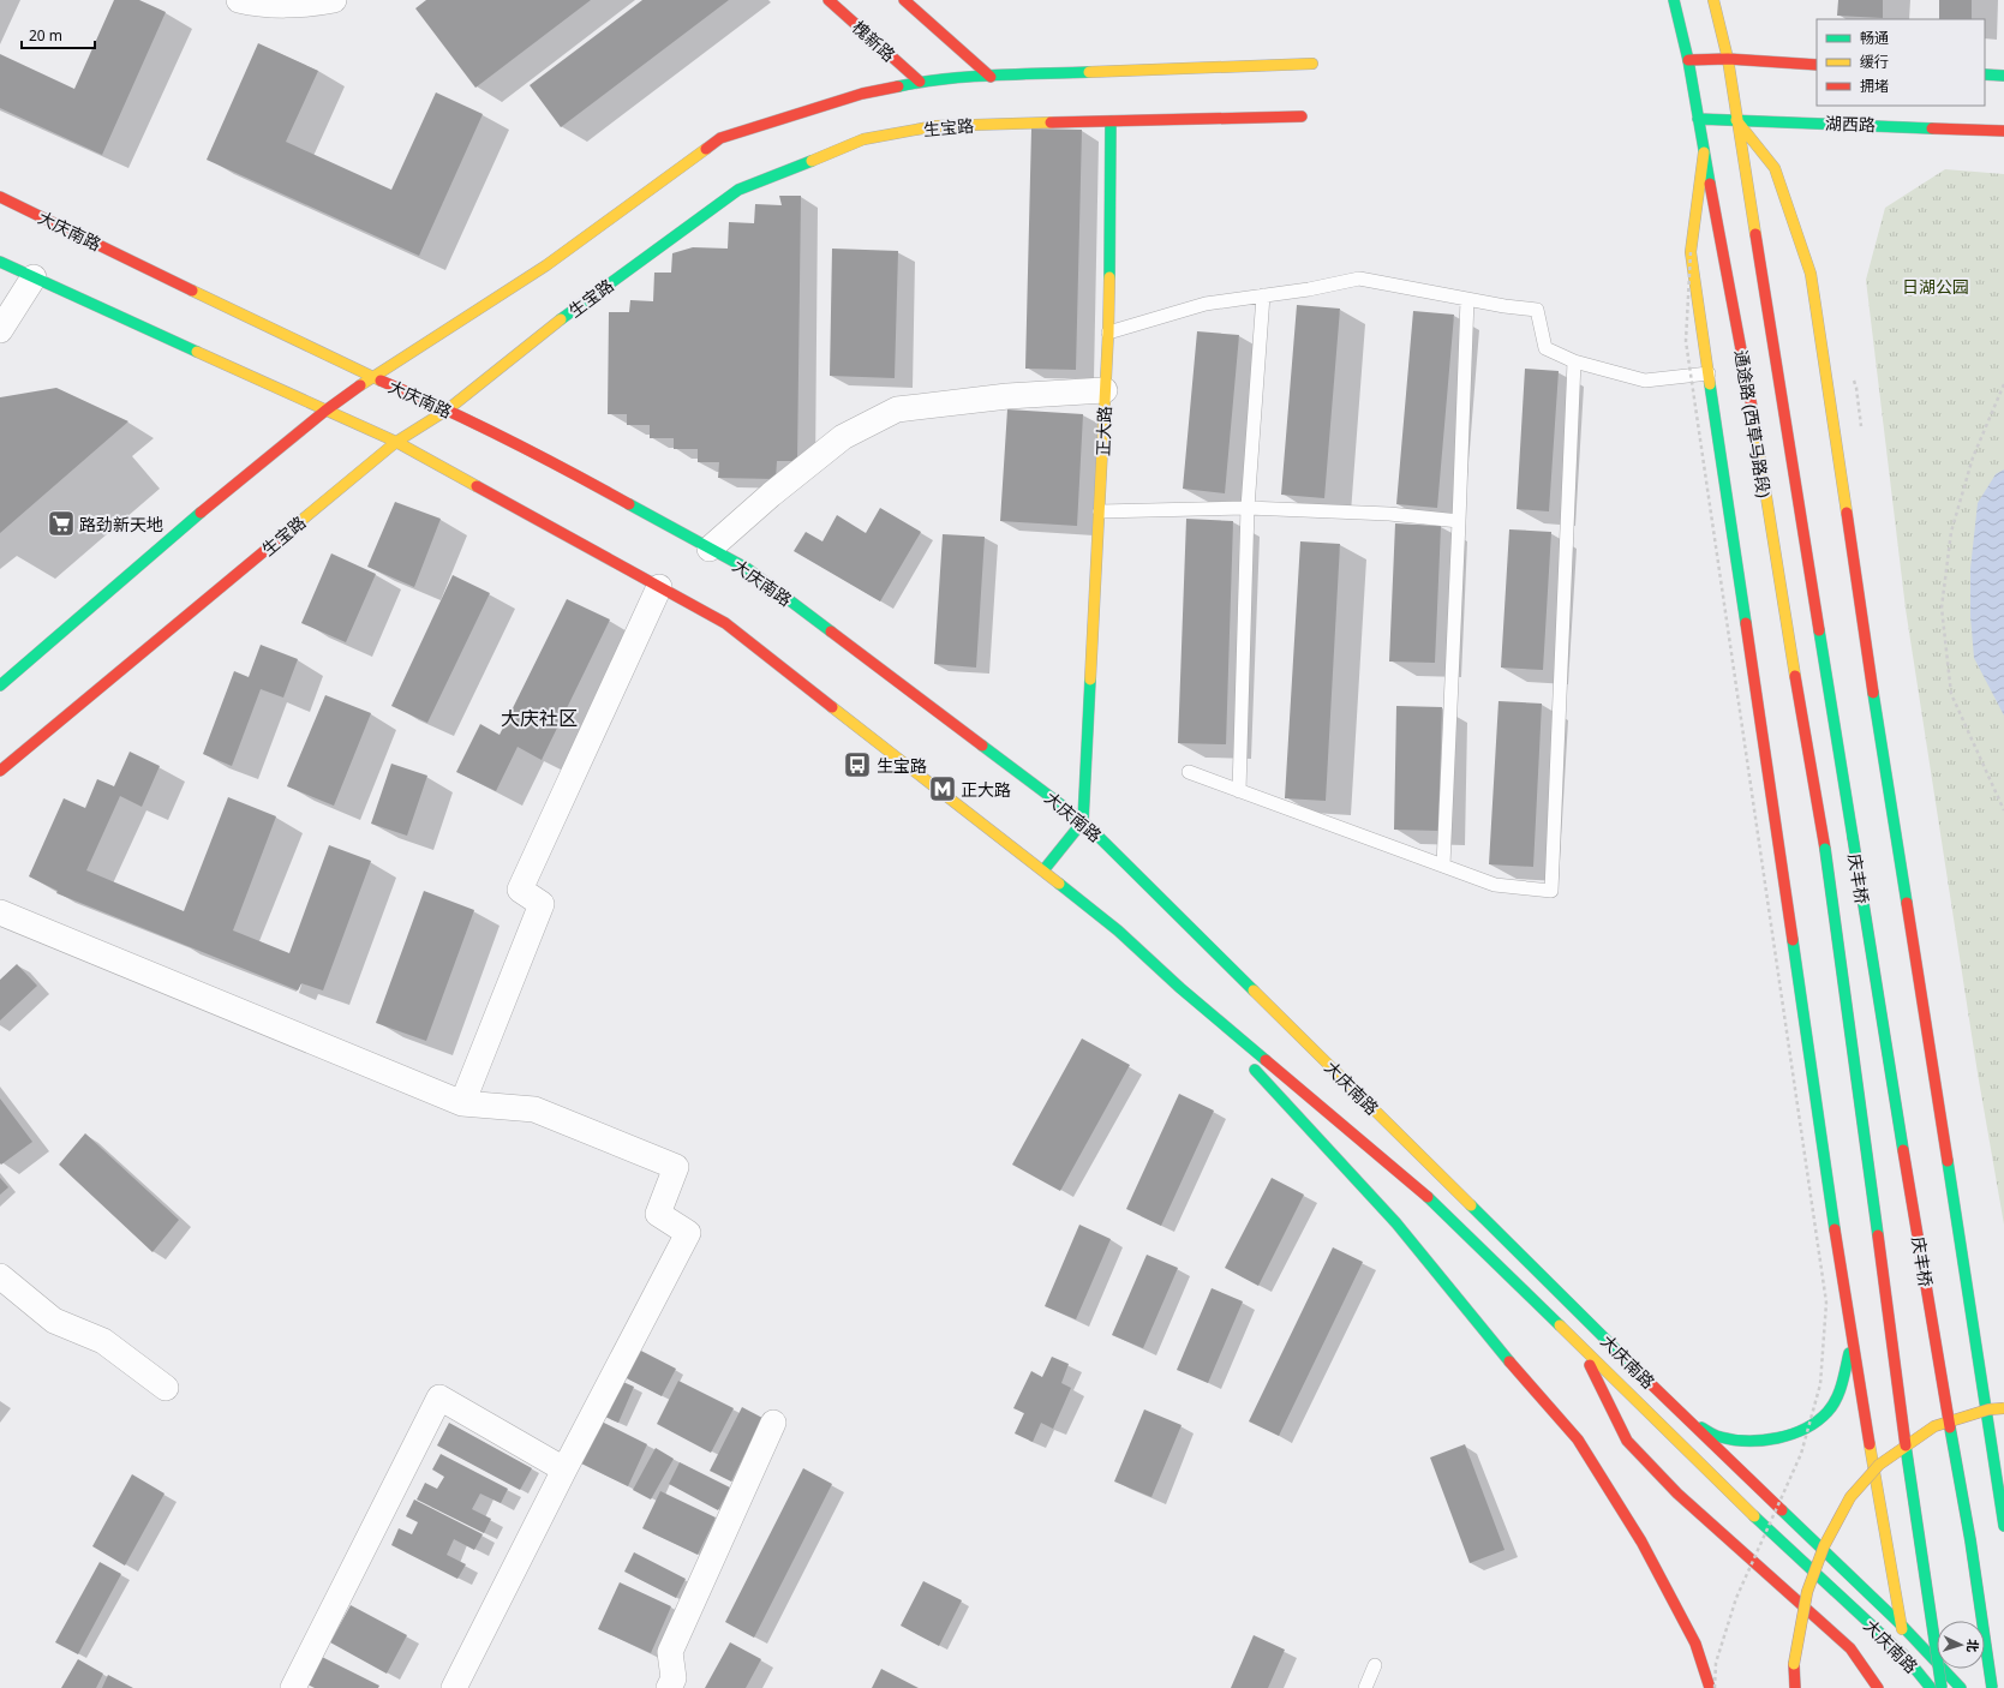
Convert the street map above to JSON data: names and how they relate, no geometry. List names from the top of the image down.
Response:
{
  "streets": {
    "main road": [
      "槐新路",
      "湖西路",
      "生宝路",
      "大庆南路",
      "通途路 (西草马路段)",
      "正大路",
      "庆丰桥"
    ]
  },
  "crossings": [
    ["湖西路", "通途路 (西草马路段)"],
    ["生宝路", "大庆南路"],
    ["生宝路", "正大路"],
    ["大庆南路", "正大路"],
    ["通途路 (西草马路段)", "庆丰桥"]
  ],
  "districts": ["大庆社区"],
  "parks": ["日湖公园"],
  "places": {
    "supermarket": ["路劲新天地"],
    "bus stop": ["生宝路"],
    "metro station": ["正大路"]
  },
  "legend": ["畅通", "缓行", "拥堵"],
  "scale_bar": "20 m",
  "north": "right"
}
